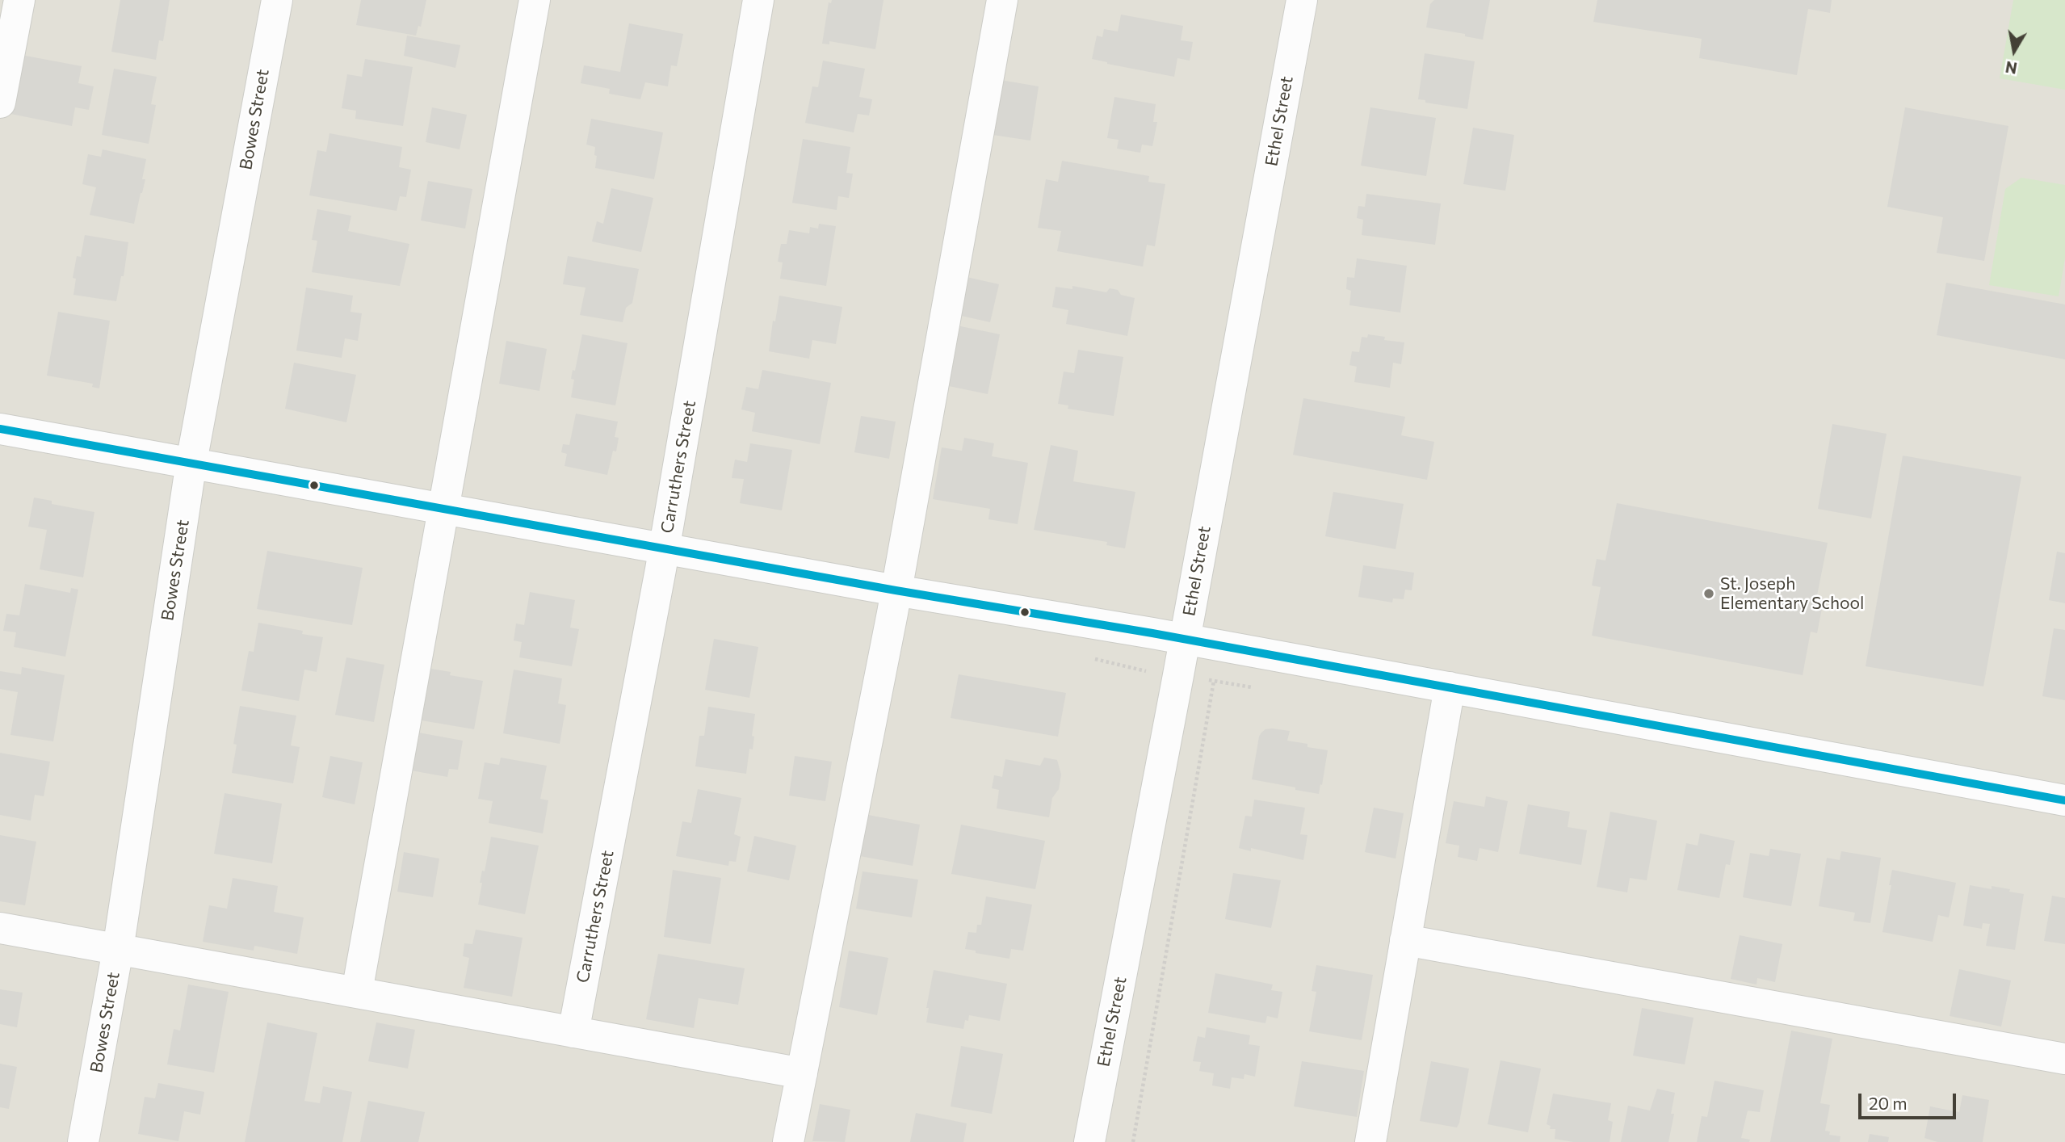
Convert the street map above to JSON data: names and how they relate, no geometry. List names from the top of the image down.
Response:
{
  "streets": {
    "street": ["Bowes Street", "Ethel Street", "Carruthers Street"]
  },
  "places": ["St. Joseph Elementary School"],
  "scale_bar": "20 m",
  "north": "bottom"
}
